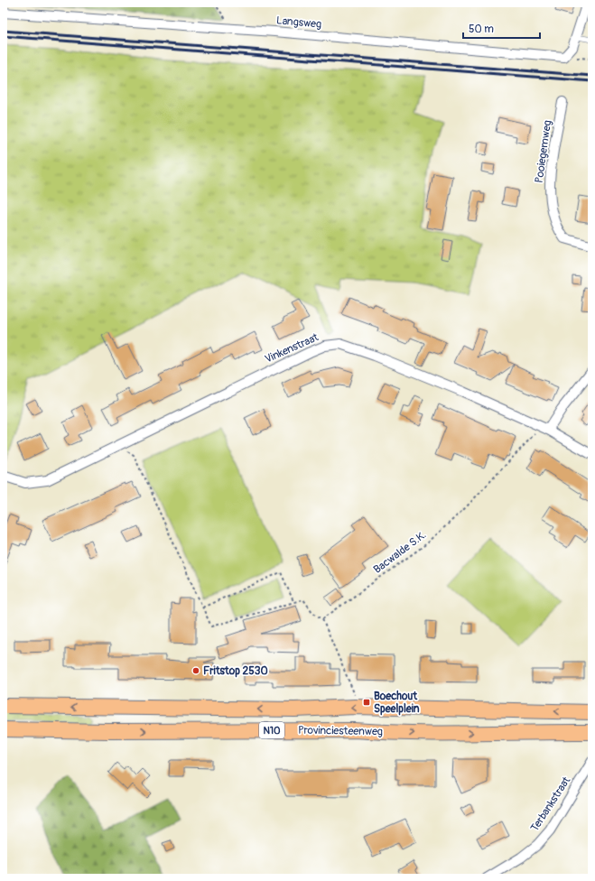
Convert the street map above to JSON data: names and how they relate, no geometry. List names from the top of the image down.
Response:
{
  "streets": {
    "main road": ["N10", "Provinciesteenweg"],
    "street": [
      "Langsweg",
      "Pooiegemweg",
      "Vinkenstraat",
      "Terbankstraat"
    ],
    "path": ["Bacwalde S.K."]
  },
  "crossings": [
    ["Vinkenstraat", "Bacwalde S.K."]
  ],
  "places": {
    "other": ["Fritstop 2530"],
    "transit": ["Boechout Speelplein"]
  },
  "scale_bar": "50 m"
}
